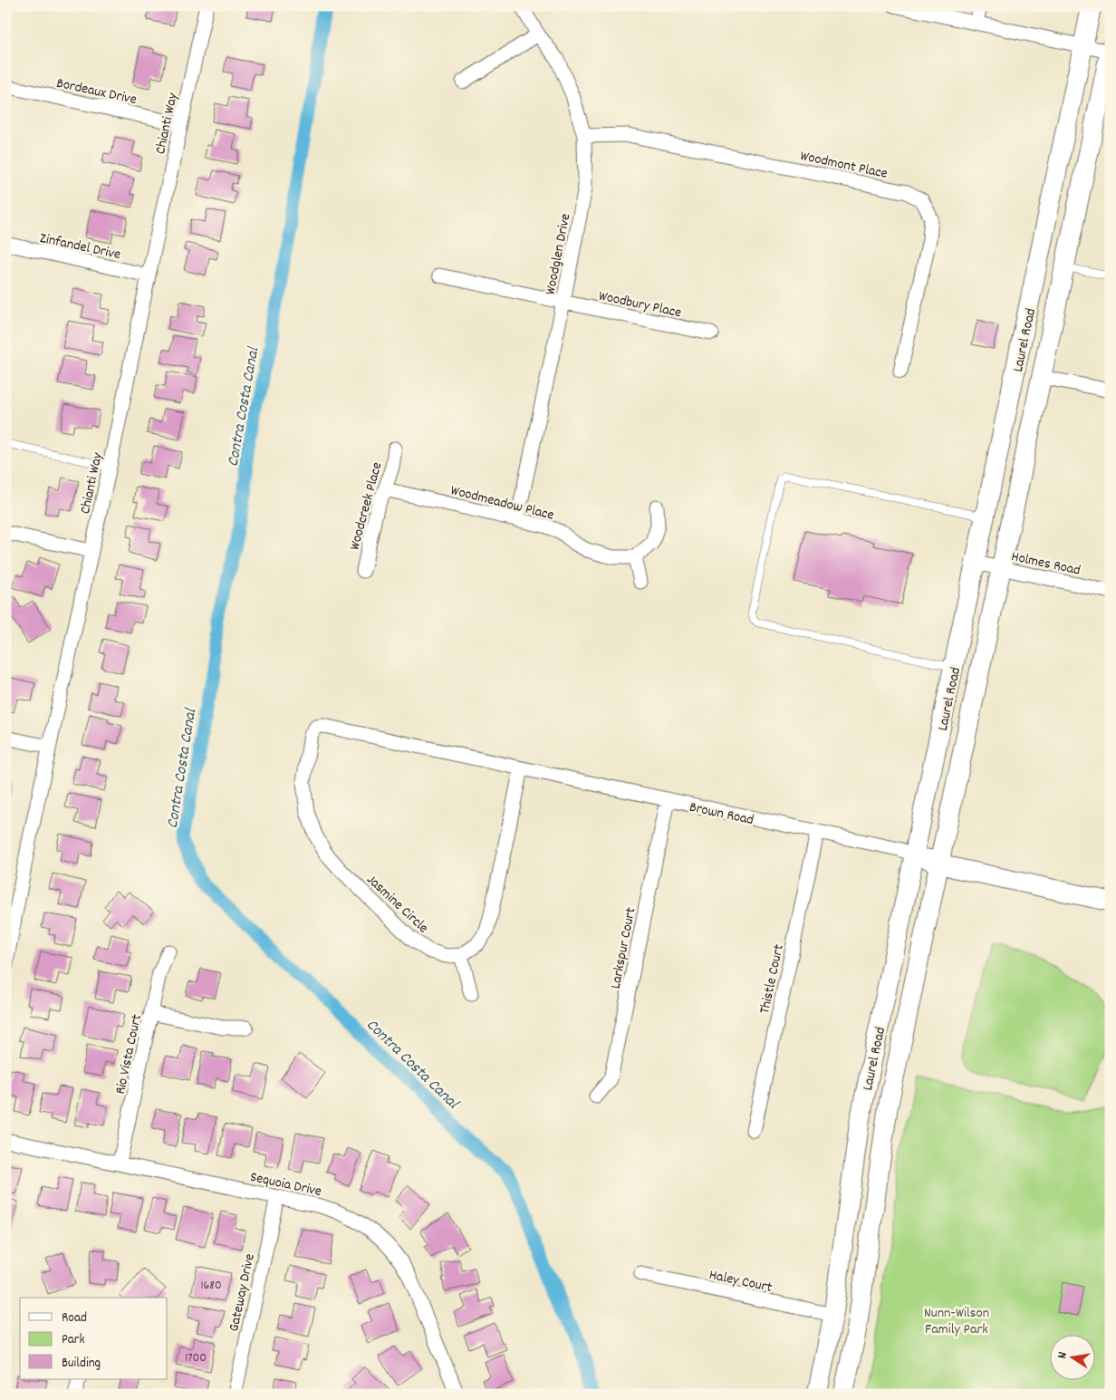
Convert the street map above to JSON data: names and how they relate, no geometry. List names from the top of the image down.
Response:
{
  "streets": {
    "main road": ["Laurel Road", "Brown Road"],
    "street": [
      "Bordeaux Drive",
      "Chianti Way",
      "Woodmont Place",
      "Zinfandel Drive",
      "Woodglen Drive",
      "Woodbury Place",
      "Woodmeadow Place",
      "Woodcreek Place",
      "Holmes Road",
      "Jasmine Circle",
      "Larkspur Court",
      "Thistle Court",
      "Rio Vista Court",
      "Sequoia Drive",
      "Haley Court",
      "Gateway Drive"
    ]
  },
  "crossings": [
    ["Bordeaux Drive", "Chianti Way"],
    ["Chianti Way", "Zinfandel Drive"],
    ["Woodmont Place", "Woodglen Drive"],
    ["Woodglen Drive", "Woodbury Place"],
    ["Woodglen Drive", "Woodmeadow Place"],
    ["Laurel Road", "Holmes Road"],
    ["Laurel Road", "Brown Road"],
    ["Laurel Road", "Haley Court"],
    ["Woodmeadow Place", "Woodcreek Place"],
    ["Brown Road", "Jasmine Circle"],
    ["Brown Road", "Larkspur Court"],
    ["Brown Road", "Thistle Court"],
    ["Rio Vista Court", "Sequoia Drive"],
    ["Sequoia Drive", "Gateway Drive"]
  ],
  "water": ["Contra Costa Canal"],
  "parks": ["Nunn-Wilson Family Park"],
  "house_numbers": ["1680", "1700"],
  "legend": ["Road", "Park", "Building"],
  "north": "left"
}
